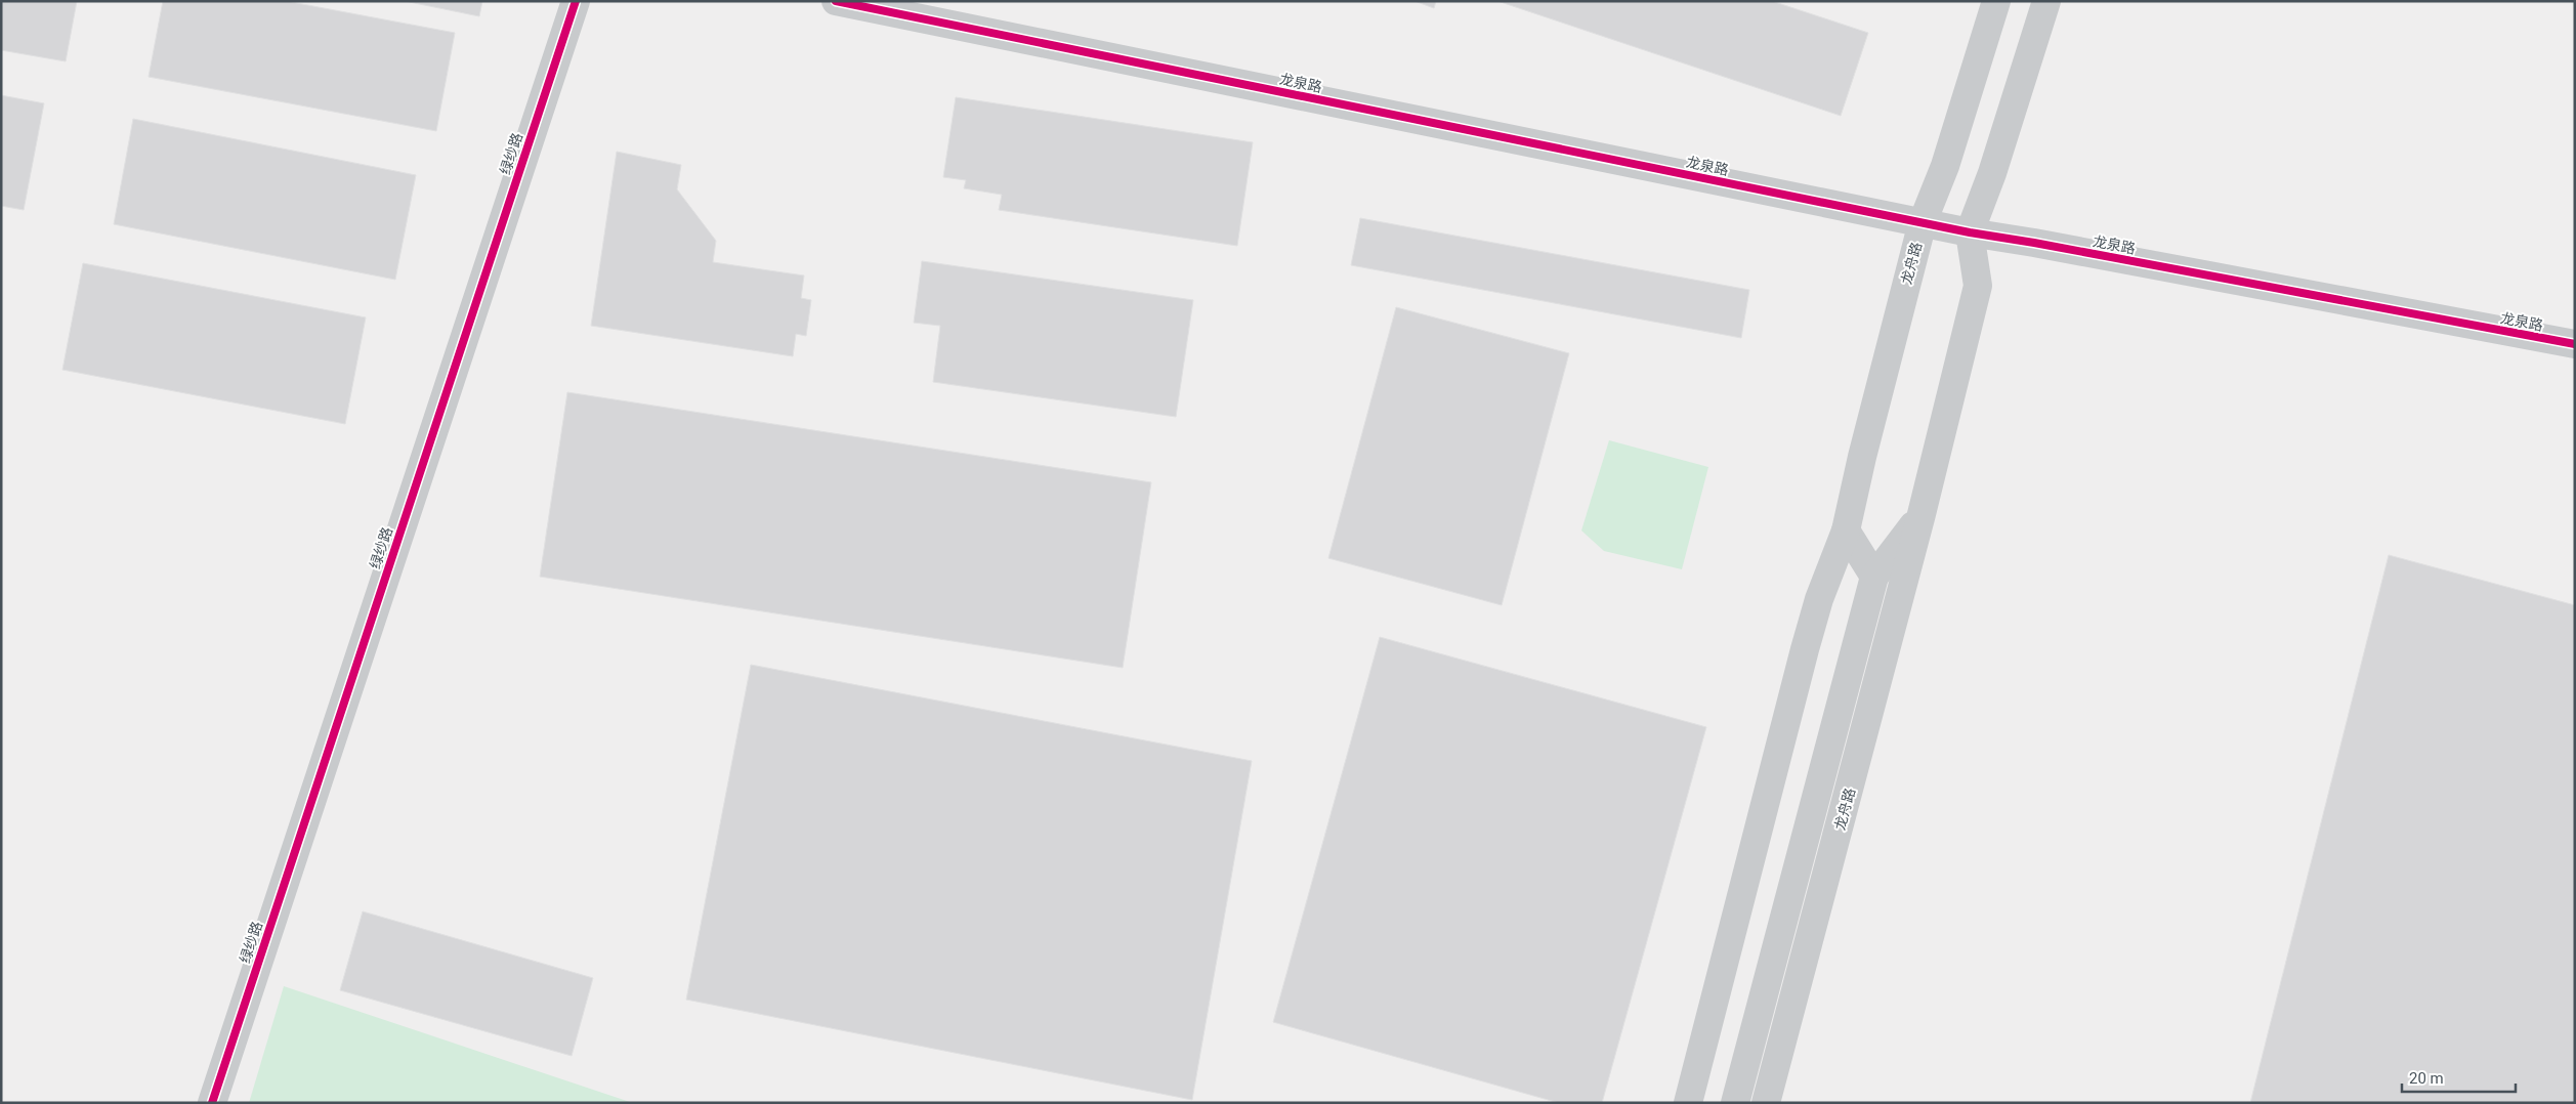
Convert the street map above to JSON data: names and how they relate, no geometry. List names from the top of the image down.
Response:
{
  "streets": {
    "street": ["龙泉路", "绿纱路", "龙舟路"]
  },
  "crossings": [
    ["龙泉路", "龙舟路"]
  ],
  "scale_bar": "20 m"
}
